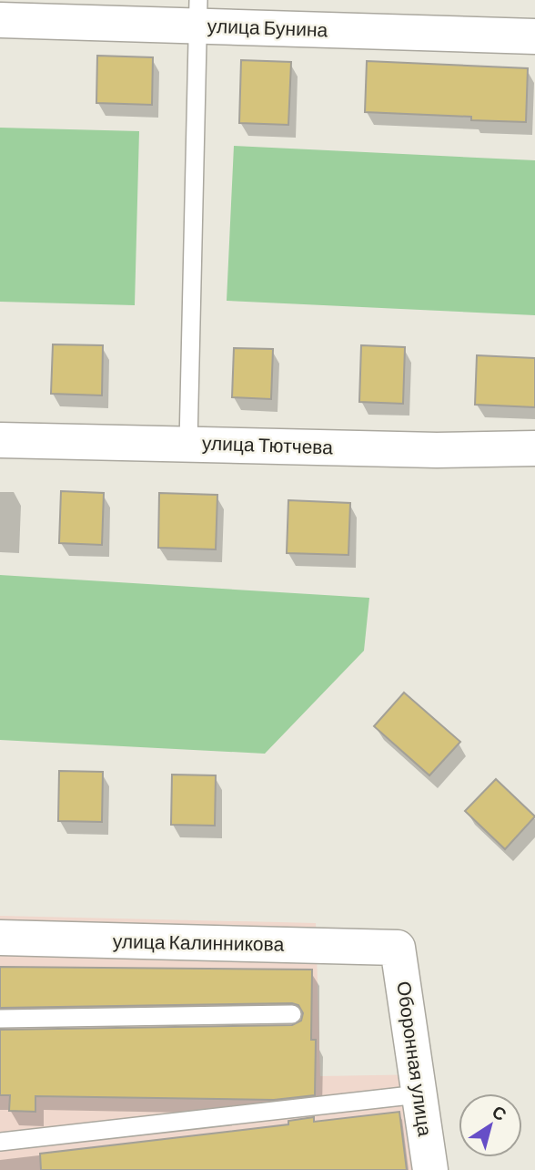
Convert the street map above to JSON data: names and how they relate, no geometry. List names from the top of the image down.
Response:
{
  "streets": {
    "street": [
      "улица Бунина",
      "улица Тютчева",
      "улица Калинникова",
      "Оборонная улица"
    ]
  },
  "crossings": [
    ["улица Калинникова", "Оборонная улица"]
  ],
  "north": "top right"
}
